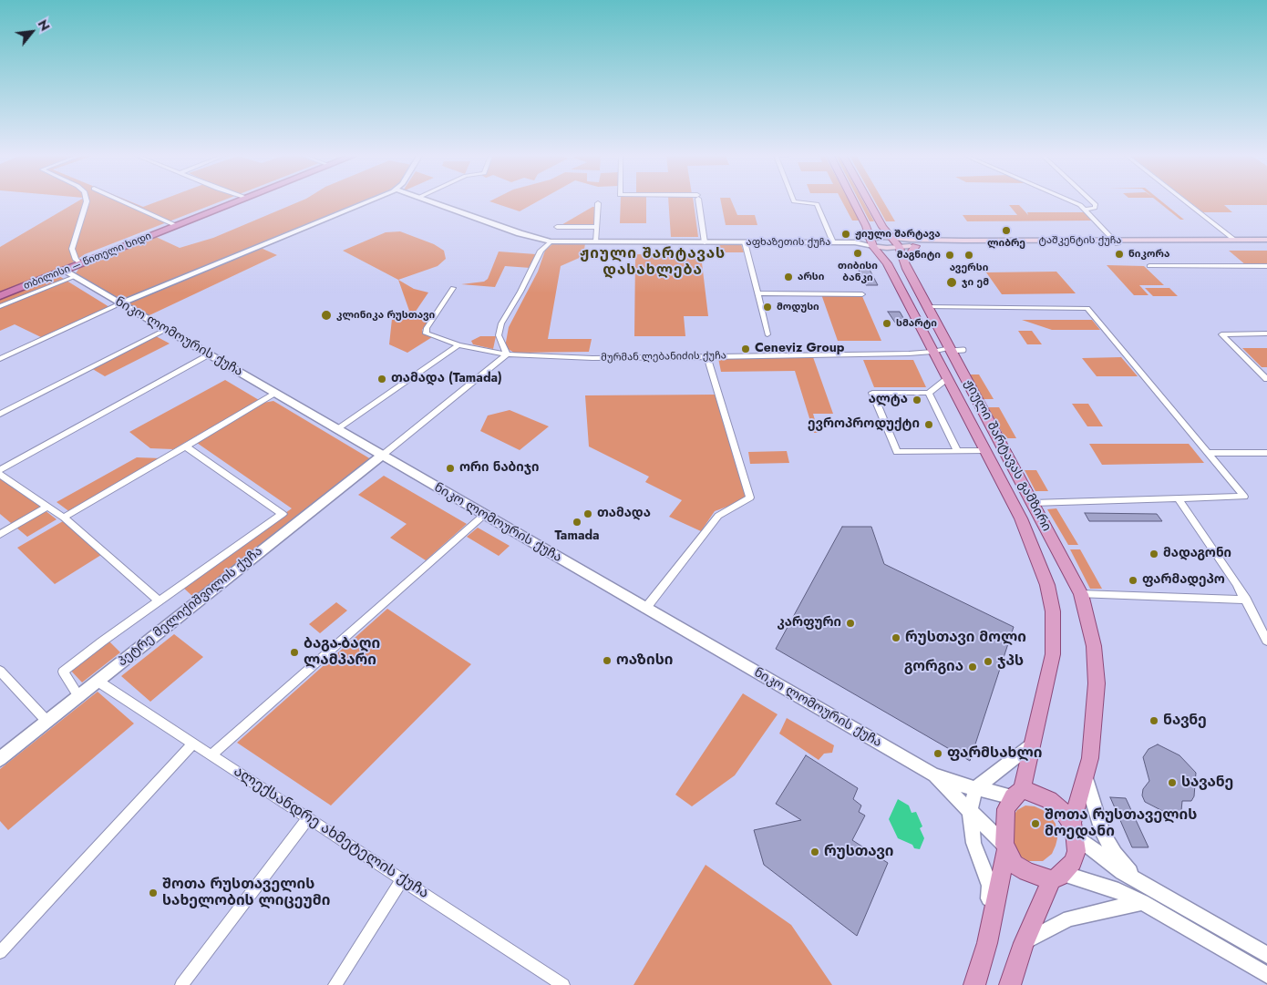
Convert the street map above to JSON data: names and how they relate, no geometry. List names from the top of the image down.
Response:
{
  "streets": {
    "highway": ["თბილისი — წითელი ხიდი"],
    "main road": ["ტაშკენტის ქუჩა", "ჟიული შარტავას გამზირი"],
    "street": [
      "აფხაზეთის ქუჩა",
      "ნიკო ლომოურის ქუჩა",
      "მურმან ლებანიძის ქუჩა",
      "პეტრე მელიქიშვილის ქუჩა",
      "ალექსანდრე ახმეტელის ქუჩა"
    ]
  },
  "crossings": [
    ["ტაშკენტის ქუჩა", "აფხაზეთის ქუჩა"],
    ["ტაშკენტის ქუჩა", "ჟიული შარტავას გამზირი"],
    ["აფხაზეთის ქუჩა", "ჟიული შარტავას გამზირი"],
    ["თბილისი — წითელი ხიდი", "ნიკო ლომოურის ქუჩა"],
    ["ნიკო ლომოურის ქუჩა", "პეტრე მელიქიშვილის ქუჩა"],
    ["მურმან ლებანიძის ქუჩა", "ჟიული შარტავას გამზირი"],
    ["პეტრე მელიქიშვილის ქუჩა", "ალექსანდრე ახმეტელის ქუჩა"]
  ],
  "districts": ["ჟიული შარტავას დასახლება"],
  "places": [
    "ლიბრე",
    "ჟიული შარტავა",
    "თიბისი ბანკი",
    "ნიკორა",
    "მაგნიტი",
    "ავერსი",
    "არსი",
    "ჯი ემ",
    "მოდუსი",
    "კლინიკა რუსთავი",
    "სმარტი",
    "Ceneviz Group",
    "თამადა (Tamada)",
    "ალტა",
    "ევროპროდუქტი",
    "ორი ნაბიჯი",
    "თამადა",
    "Tamada",
    "მადაგონი",
    "ფარმადეპო",
    "კარფური",
    "რუსთავი მოლი",
    "ბაგა-ბაღი ლამპარი",
    "ოაზისი",
    "ჯპს",
    "გორგია",
    "ნავნე",
    "ფარმსახლი",
    "სავანე",
    "შოთა რუსთაველის მოედანი",
    "რუსთავი",
    "შოთა რუსთაველის სახელობის ლიცეუმი"
  ],
  "north": "top right"
}
